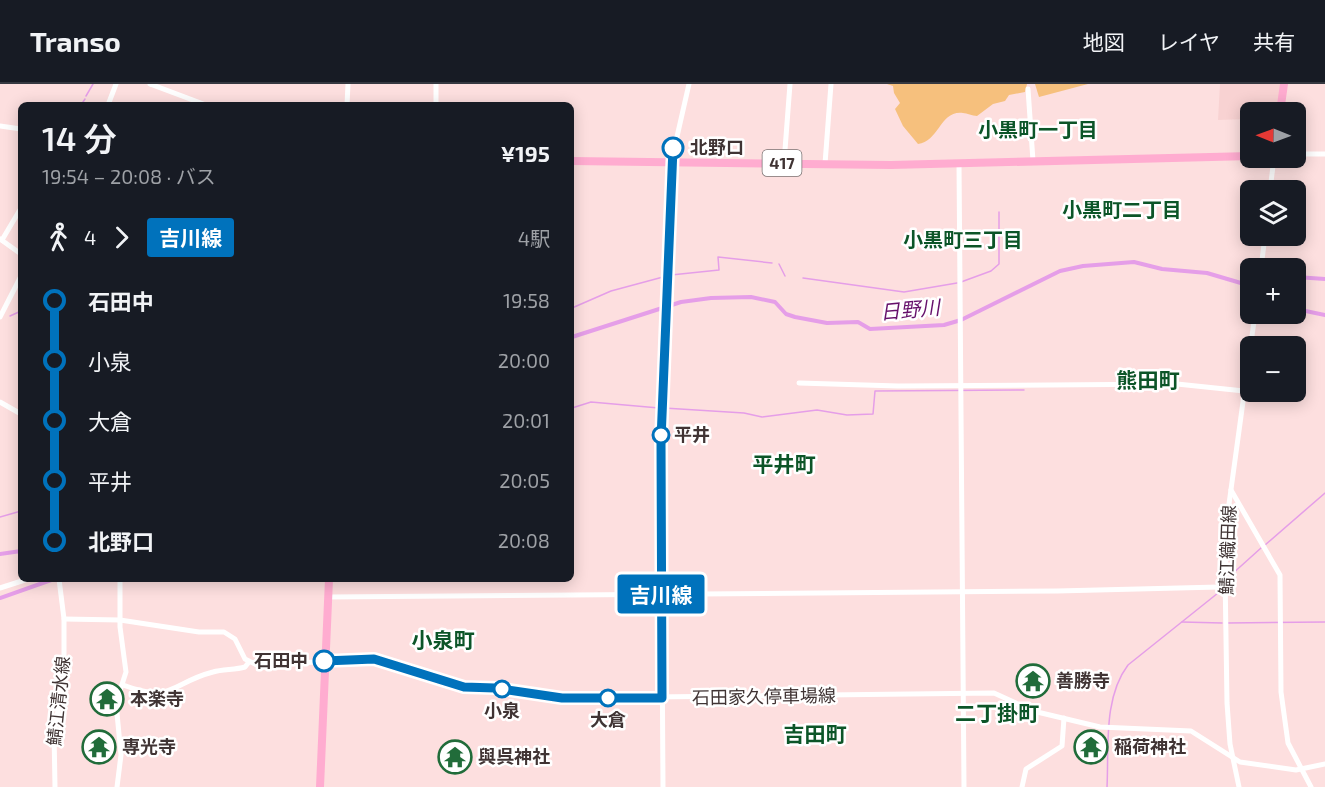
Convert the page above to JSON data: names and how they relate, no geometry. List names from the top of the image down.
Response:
{
  "streets": {
    "highway": ["417"],
    "street": ["鯖江織田線", "石田家久停車場線", "鯖江清水線"]
  },
  "crossings": [
    ["鯖江織田線", "石田家久停車場線"]
  ],
  "districts": [
    "小黒町一丁目",
    "小黒町二丁目",
    "小黒町三丁目",
    "熊田町",
    "平井町",
    "小泉町",
    "二丁掛町",
    "吉田町"
  ],
  "water": ["日野川"],
  "places": {
    "other": [
      "北野口",
      "平井",
      "石田中",
      "小泉",
      "大倉"
    ],
    "temple": [
      "善勝寺",
      "本楽寺",
      "専光寺",
      "稲荷神社",
      "與呉神社"
    ]
  },
  "lines": ["bus line 吉川線"],
  "north": "left",
  "page": {
    "header": "Transo",
    "nav": ["地図", "レイヤ", "共有"],
    "on_map": "吉川線",
    "map_buttons": ["+", "−"],
    "heading": ["14 分", "19:54 – 20:08 · バス", "¥195"],
    "legs": ["4", "吉川線", "4駅"],
    "list": [
      {
        "name": "石田中",
        "value": "19:58"
      },
      {
        "name": "小泉",
        "value": "20:00"
      },
      {
        "name": "大倉",
        "value": "20:01"
      },
      {
        "name": "平井",
        "value": "20:05"
      },
      {
        "name": "北野口",
        "value": "20:08"
      }
    ]
  }
}
